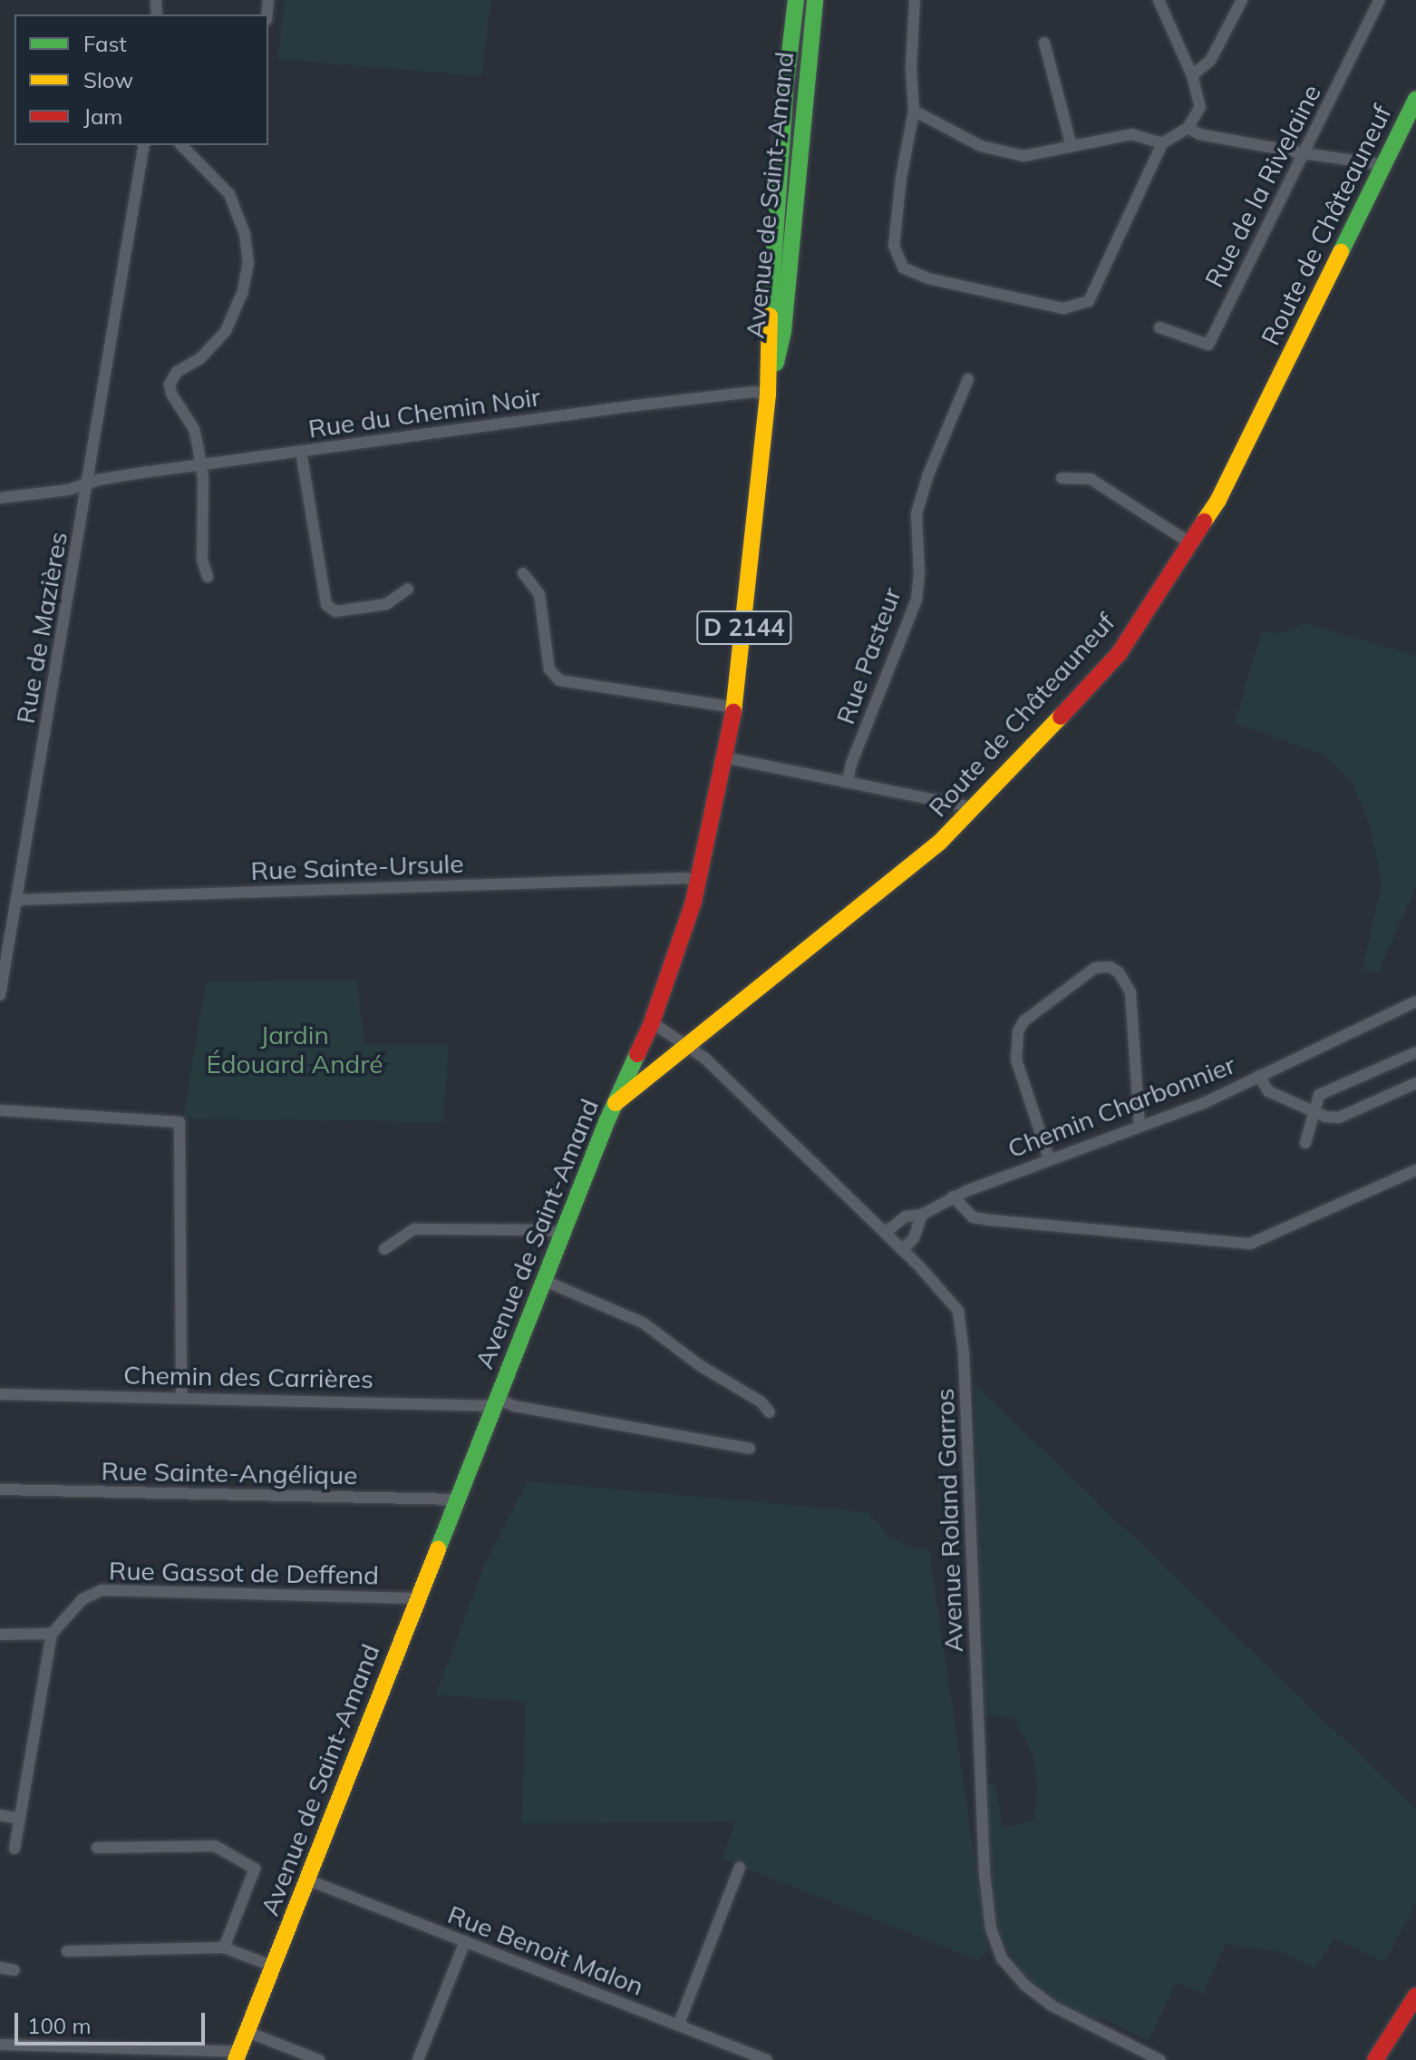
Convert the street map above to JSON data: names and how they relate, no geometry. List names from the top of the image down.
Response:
{
  "streets": {
    "main road": ["Avenue de Saint-Amand", "Route de Châteauneuf", "D 2144"],
    "street": [
      "Rue de la Rivelaine",
      "Rue du Chemin Noir",
      "Rue de Mazières",
      "Rue Pasteur",
      "Rue Sainte-Ursule",
      "Chemin Charbonnier",
      "Chemin des Carrières",
      "Rue Sainte-Angélique",
      "Avenue Roland Garros",
      "Rue Gassot de Deffend",
      "Rue Benoit Malon"
    ]
  },
  "crossings": [
    ["Avenue de Saint-Amand", "Route de Châteauneuf"],
    ["Avenue de Saint-Amand", "Rue du Chemin Noir"],
    ["Avenue de Saint-Amand", "Rue Sainte-Ursule"],
    ["Avenue de Saint-Amand", "Chemin des Carrières"],
    ["Avenue de Saint-Amand", "Rue Sainte-Angélique"],
    ["Avenue de Saint-Amand", "Avenue Roland Garros"],
    ["Avenue de Saint-Amand", "Rue Gassot de Deffend"],
    ["Avenue de Saint-Amand", "Rue Benoit Malon"],
    ["Route de Châteauneuf", "Avenue Roland Garros"],
    ["Rue du Chemin Noir", "Rue de Mazières"],
    ["Rue de Mazières", "Rue Sainte-Ursule"],
    ["Chemin Charbonnier", "Avenue Roland Garros"]
  ],
  "parks": ["Jardin Édouard André"],
  "legend": ["Fast", "Slow", "Jam"],
  "scale_bar": "100 m"
}
